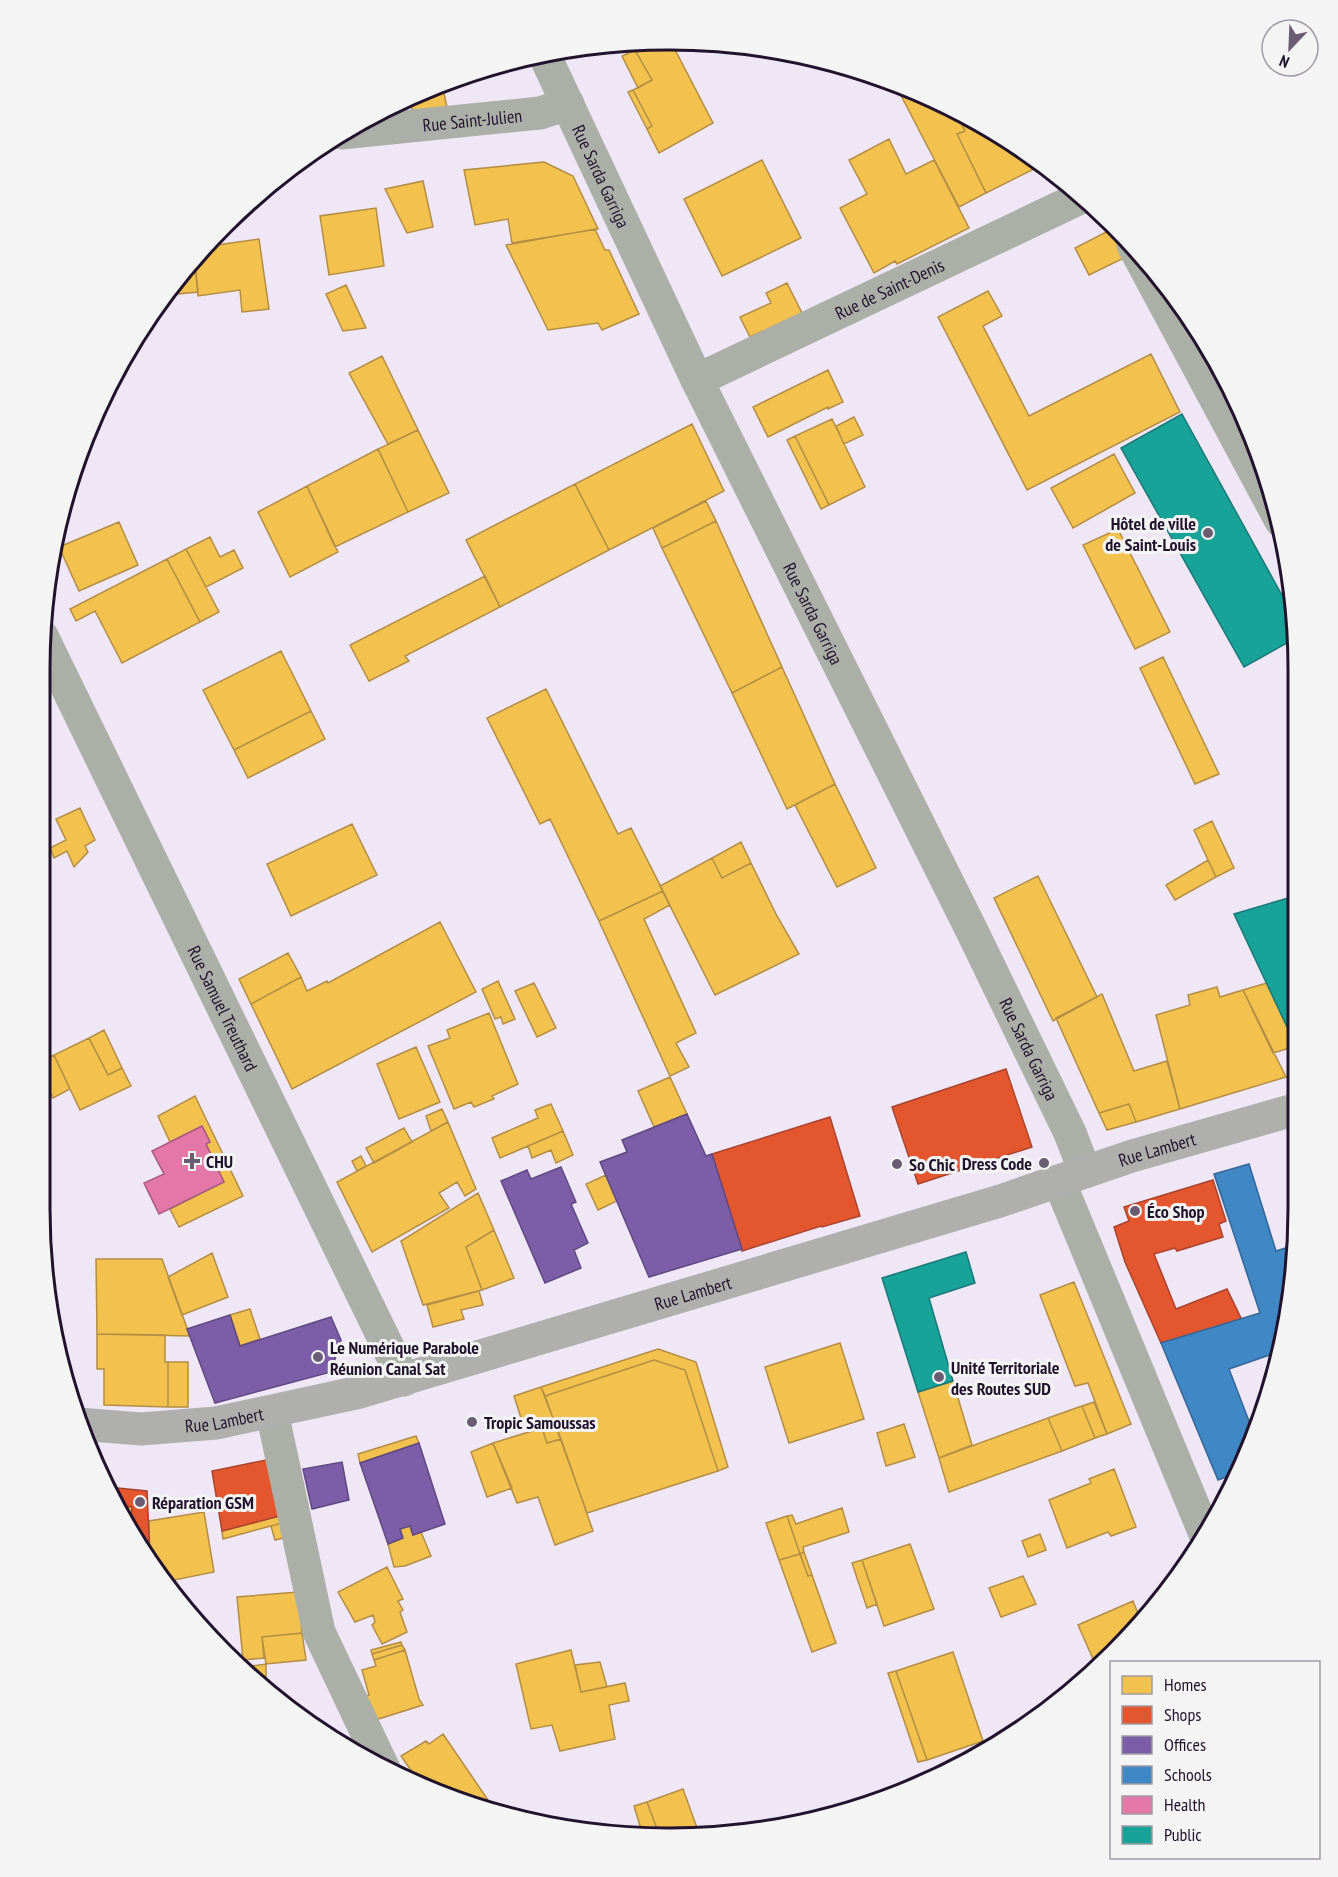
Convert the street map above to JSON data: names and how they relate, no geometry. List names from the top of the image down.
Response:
{
  "streets": {
    "main road": ["Rue Lambert"],
    "street": [
      "Rue Saint-Julien",
      "Rue Sarda Garriga",
      "Rue de Saint-Denis",
      "Rue Samuel Treuthard"
    ]
  },
  "crossings": [
    ["Rue Saint-Julien", "Rue Sarda Garriga"],
    ["Rue Sarda Garriga", "Rue de Saint-Denis"],
    ["Rue Sarda Garriga", "Rue Lambert"],
    ["Rue Samuel Treuthard", "Rue Lambert"]
  ],
  "places": {
    "other": [
      "Hôtel de ville de Saint-Louis",
      "Dress Code",
      "So Chic",
      "Éco Shop",
      "Le Numérique Parabole Réunion Canal Sat",
      "Unité Territoriale des Routes SUD",
      "Tropic Samoussas",
      "Réparation GSM"
    ],
    "health": ["CHU"]
  },
  "legend": [
    "Homes",
    "Shops",
    "Offices",
    "Schools",
    "Health",
    "Public"
  ],
  "north": "bottom left"
}
